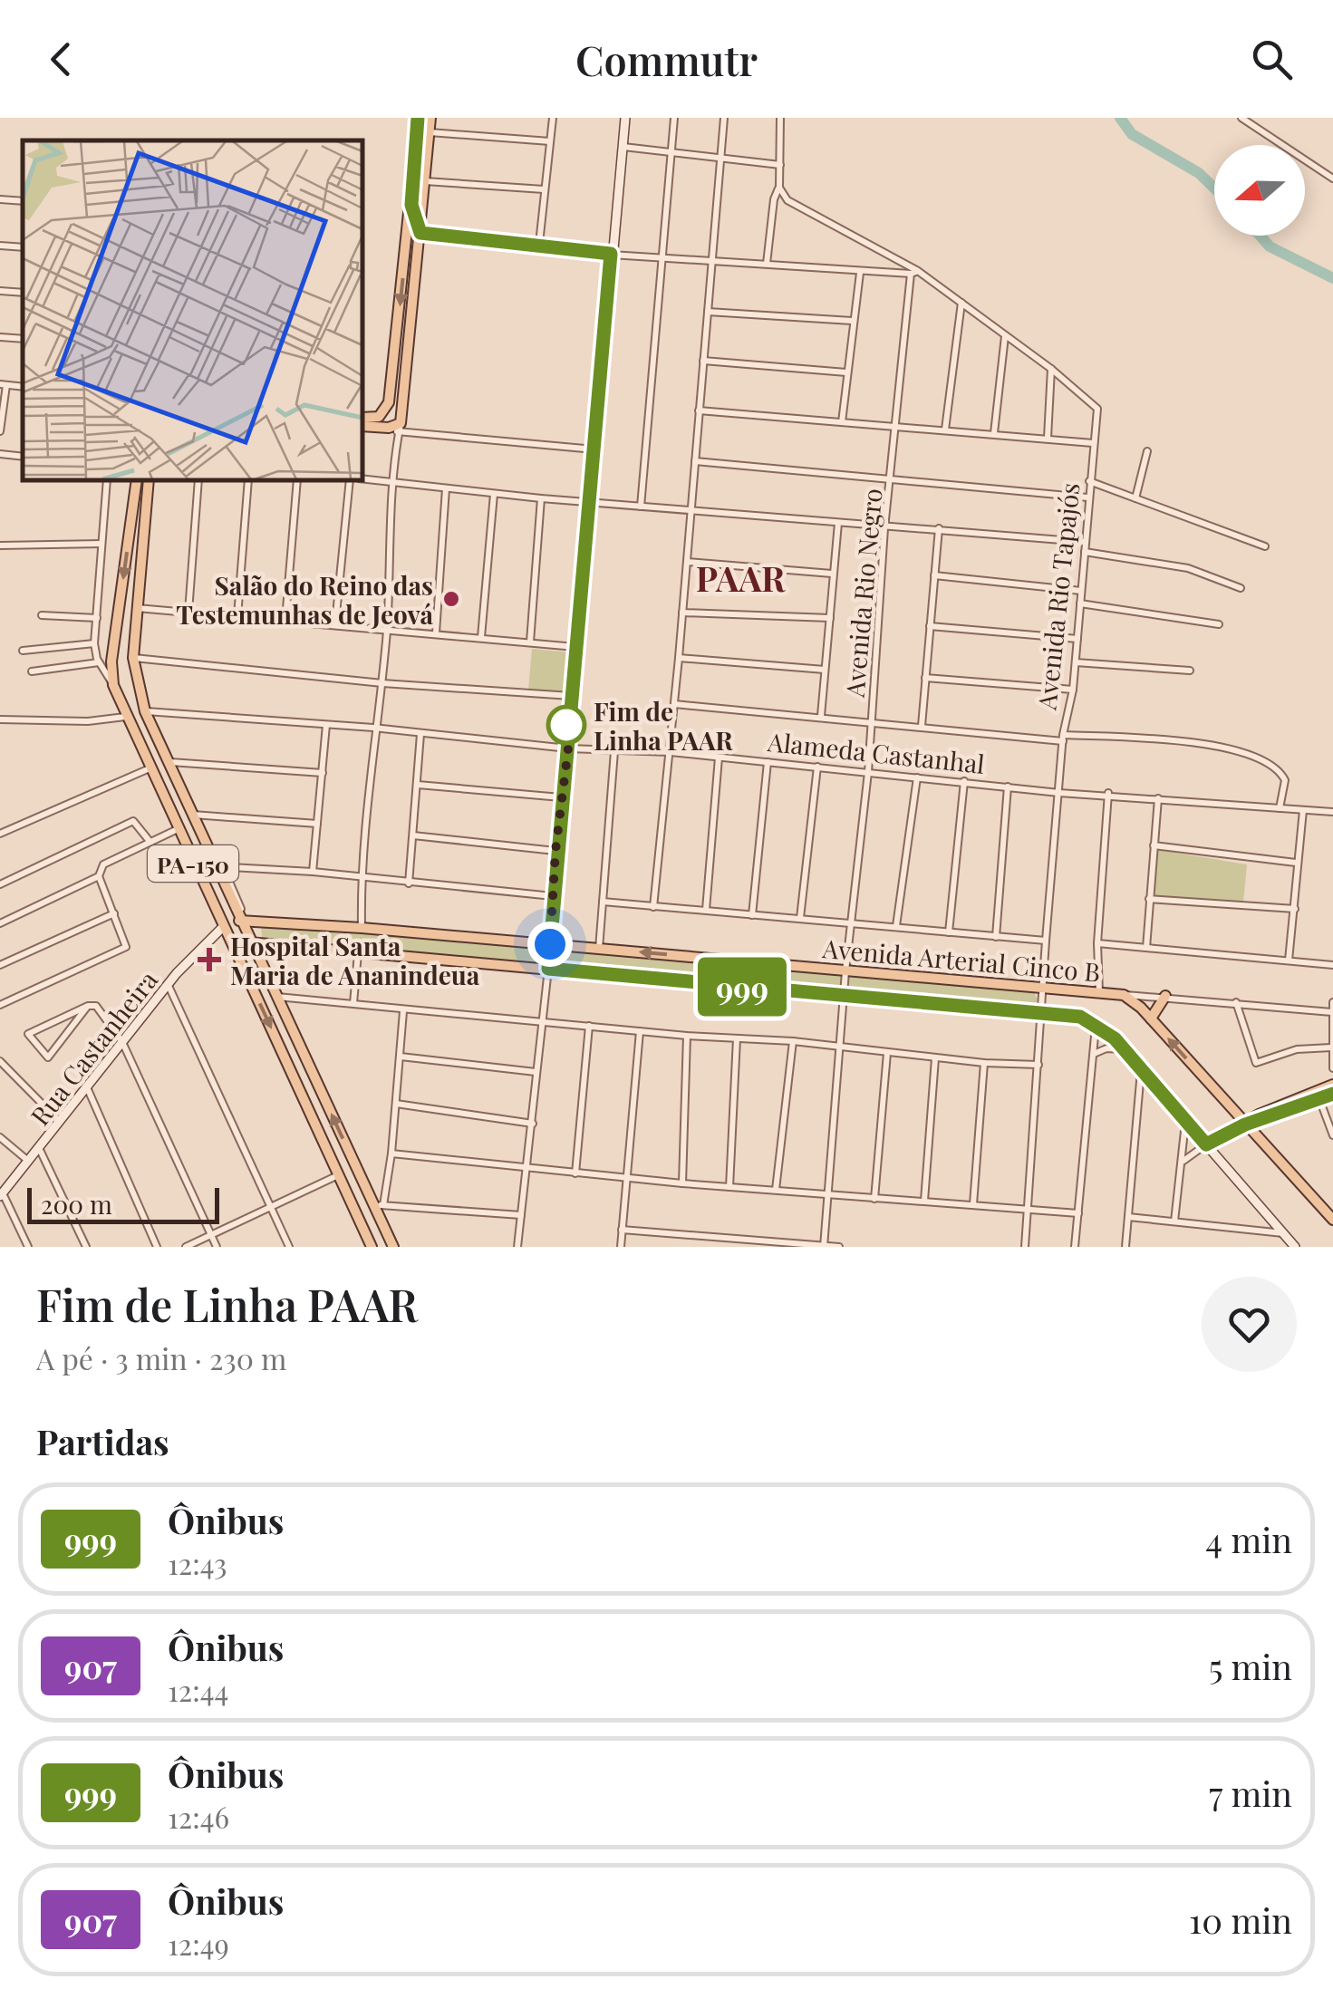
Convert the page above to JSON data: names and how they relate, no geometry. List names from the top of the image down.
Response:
{
  "streets": {
    "main road": ["PA-150", "Avenida Arterial Cinco B", "Rua Castanheira"],
    "street": ["Avenida Rio Negro", "Avenida Rio Tapajós", "Alameda Castanhal"]
  },
  "crossings": [
    ["Avenida Rio Negro", "Avenida Rio Tapajós"],
    ["Avenida Rio Negro", "Alameda Castanhal"],
    ["Avenida Rio Negro", "Avenida Arterial Cinco B"],
    ["Avenida Rio Tapajós", "Alameda Castanhal"],
    ["Avenida Rio Tapajós", "Avenida Arterial Cinco B"],
    ["Alameda Castanhal", "PA-150"],
    ["PA-150", "Avenida Arterial Cinco B"],
    ["PA-150", "Rua Castanheira"]
  ],
  "districts": ["PAAR"],
  "places": {
    "other": ["Salão do Reino das Testemunhas de Jeová", "Fim de Linha PAAR"],
    "health": ["Hospital Santa Maria de Ananindeua"]
  },
  "lines": ["bus line 999"],
  "scale_bar": "200 m",
  "north": "left",
  "page": {
    "header": "Commutr",
    "on_map": "999",
    "scale": "200 m",
    "heading": [
      ["Fim de Linha PAAR", "A pé · 3 min · 230 m"],
      "Partidas"
    ],
    "list": [
      {
        "mark": "999",
        "name": "Ônibus",
        "note": "12:43",
        "value": "4 min"
      },
      {
        "mark": "907",
        "name": "Ônibus",
        "note": "12:44",
        "value": "5 min"
      },
      {
        "mark": "999",
        "name": "Ônibus",
        "note": "12:46",
        "value": "7 min"
      },
      {
        "mark": "907",
        "name": "Ônibus",
        "note": "12:49",
        "value": "10 min"
      }
    ]
  }
}
